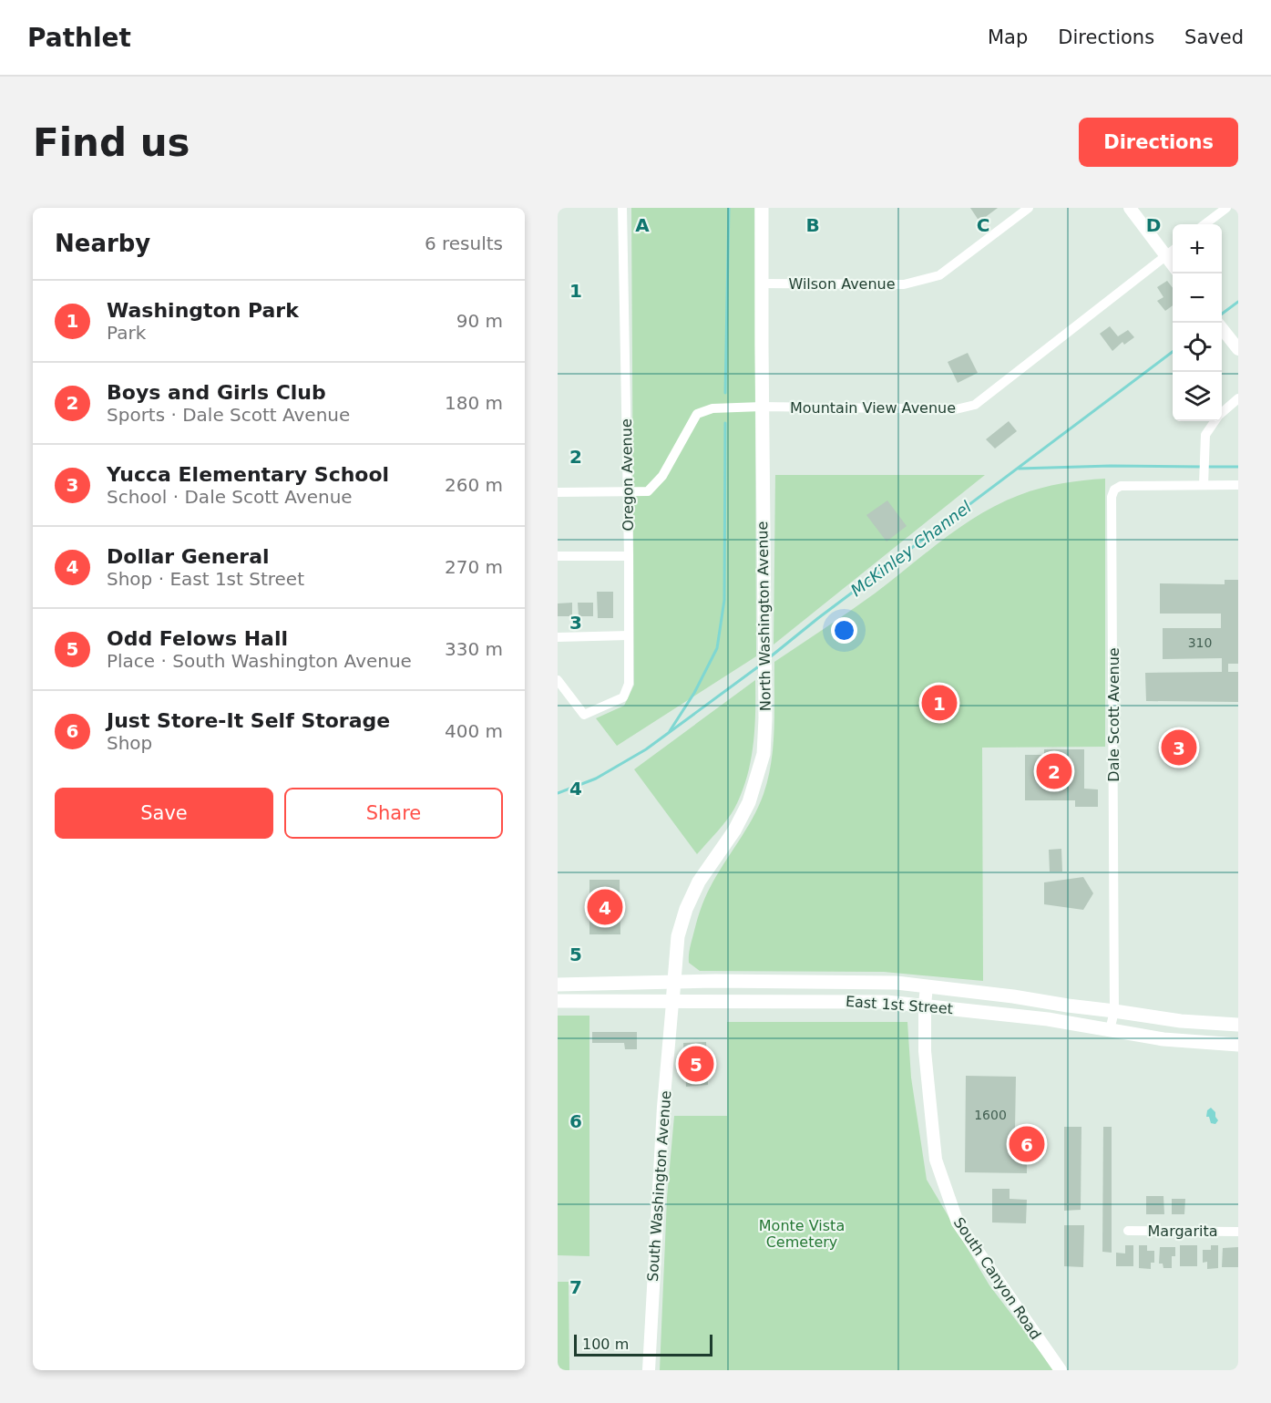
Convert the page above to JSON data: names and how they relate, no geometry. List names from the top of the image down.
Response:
{
  "streets": {
    "main road": ["North Washington Avenue", "East 1st Street"],
    "street": [
      "Wilson Avenue",
      "Mountain View Avenue",
      "Oregon Avenue",
      "Dale Scott Avenue",
      "South Washington Avenue",
      "Margarita",
      "South Canyon Road"
    ]
  },
  "crossings": [
    ["Wilson Avenue", "North Washington Avenue"],
    ["Mountain View Avenue", "Oregon Avenue"],
    ["Mountain View Avenue", "North Washington Avenue"],
    ["North Washington Avenue", "East 1st Street"],
    ["North Washington Avenue", "South Washington Avenue"],
    ["Dale Scott Avenue", "East 1st Street"],
    ["East 1st Street", "South Washington Avenue"],
    ["East 1st Street", "South Canyon Road"]
  ],
  "water": ["McKinley Channel"],
  "parks": ["Monte Vista Cemetery"],
  "house_numbers": ["310", "1600"],
  "scale_bar": "100 m",
  "page": {
    "header": "Pathlet",
    "nav": ["Map", "Directions", "Saved"],
    "buttons": [
      "Directions",
      ["Save", "Share"]
    ],
    "title": "Find us",
    "heading": ["Nearby", "6 results"],
    "map_buttons": ["+", "−"],
    "list": [
      {
        "mark": "1",
        "name": "Washington Park",
        "note": "Park",
        "value": "90 m"
      },
      {
        "mark": "2",
        "name": "Boys and Girls Club",
        "note": "Sports · Dale Scott Avenue",
        "value": "180 m"
      },
      {
        "mark": "3",
        "name": "Yucca Elementary School",
        "note": "School · Dale Scott Avenue",
        "value": "260 m"
      },
      {
        "mark": "4",
        "name": "Dollar General",
        "note": "Shop · East 1st Street",
        "value": "270 m"
      },
      {
        "mark": "5",
        "name": "Odd Felows Hall",
        "note": "Place · South Washington Avenue",
        "value": "330 m"
      },
      {
        "mark": "6",
        "name": "Just Store-It Self Storage",
        "note": "Shop",
        "value": "400 m"
      }
    ],
    "pins": [
      "1",
      "3",
      "2",
      "4",
      "5",
      "6"
    ],
    "scale": "100 m"
  },
  "grid": {
    "columns": [
      "A",
      "B",
      "C",
      "D"
    ],
    "rows": [
      "1",
      "2",
      "3",
      "4",
      "5",
      "6",
      "7"
    ]
  }
}
